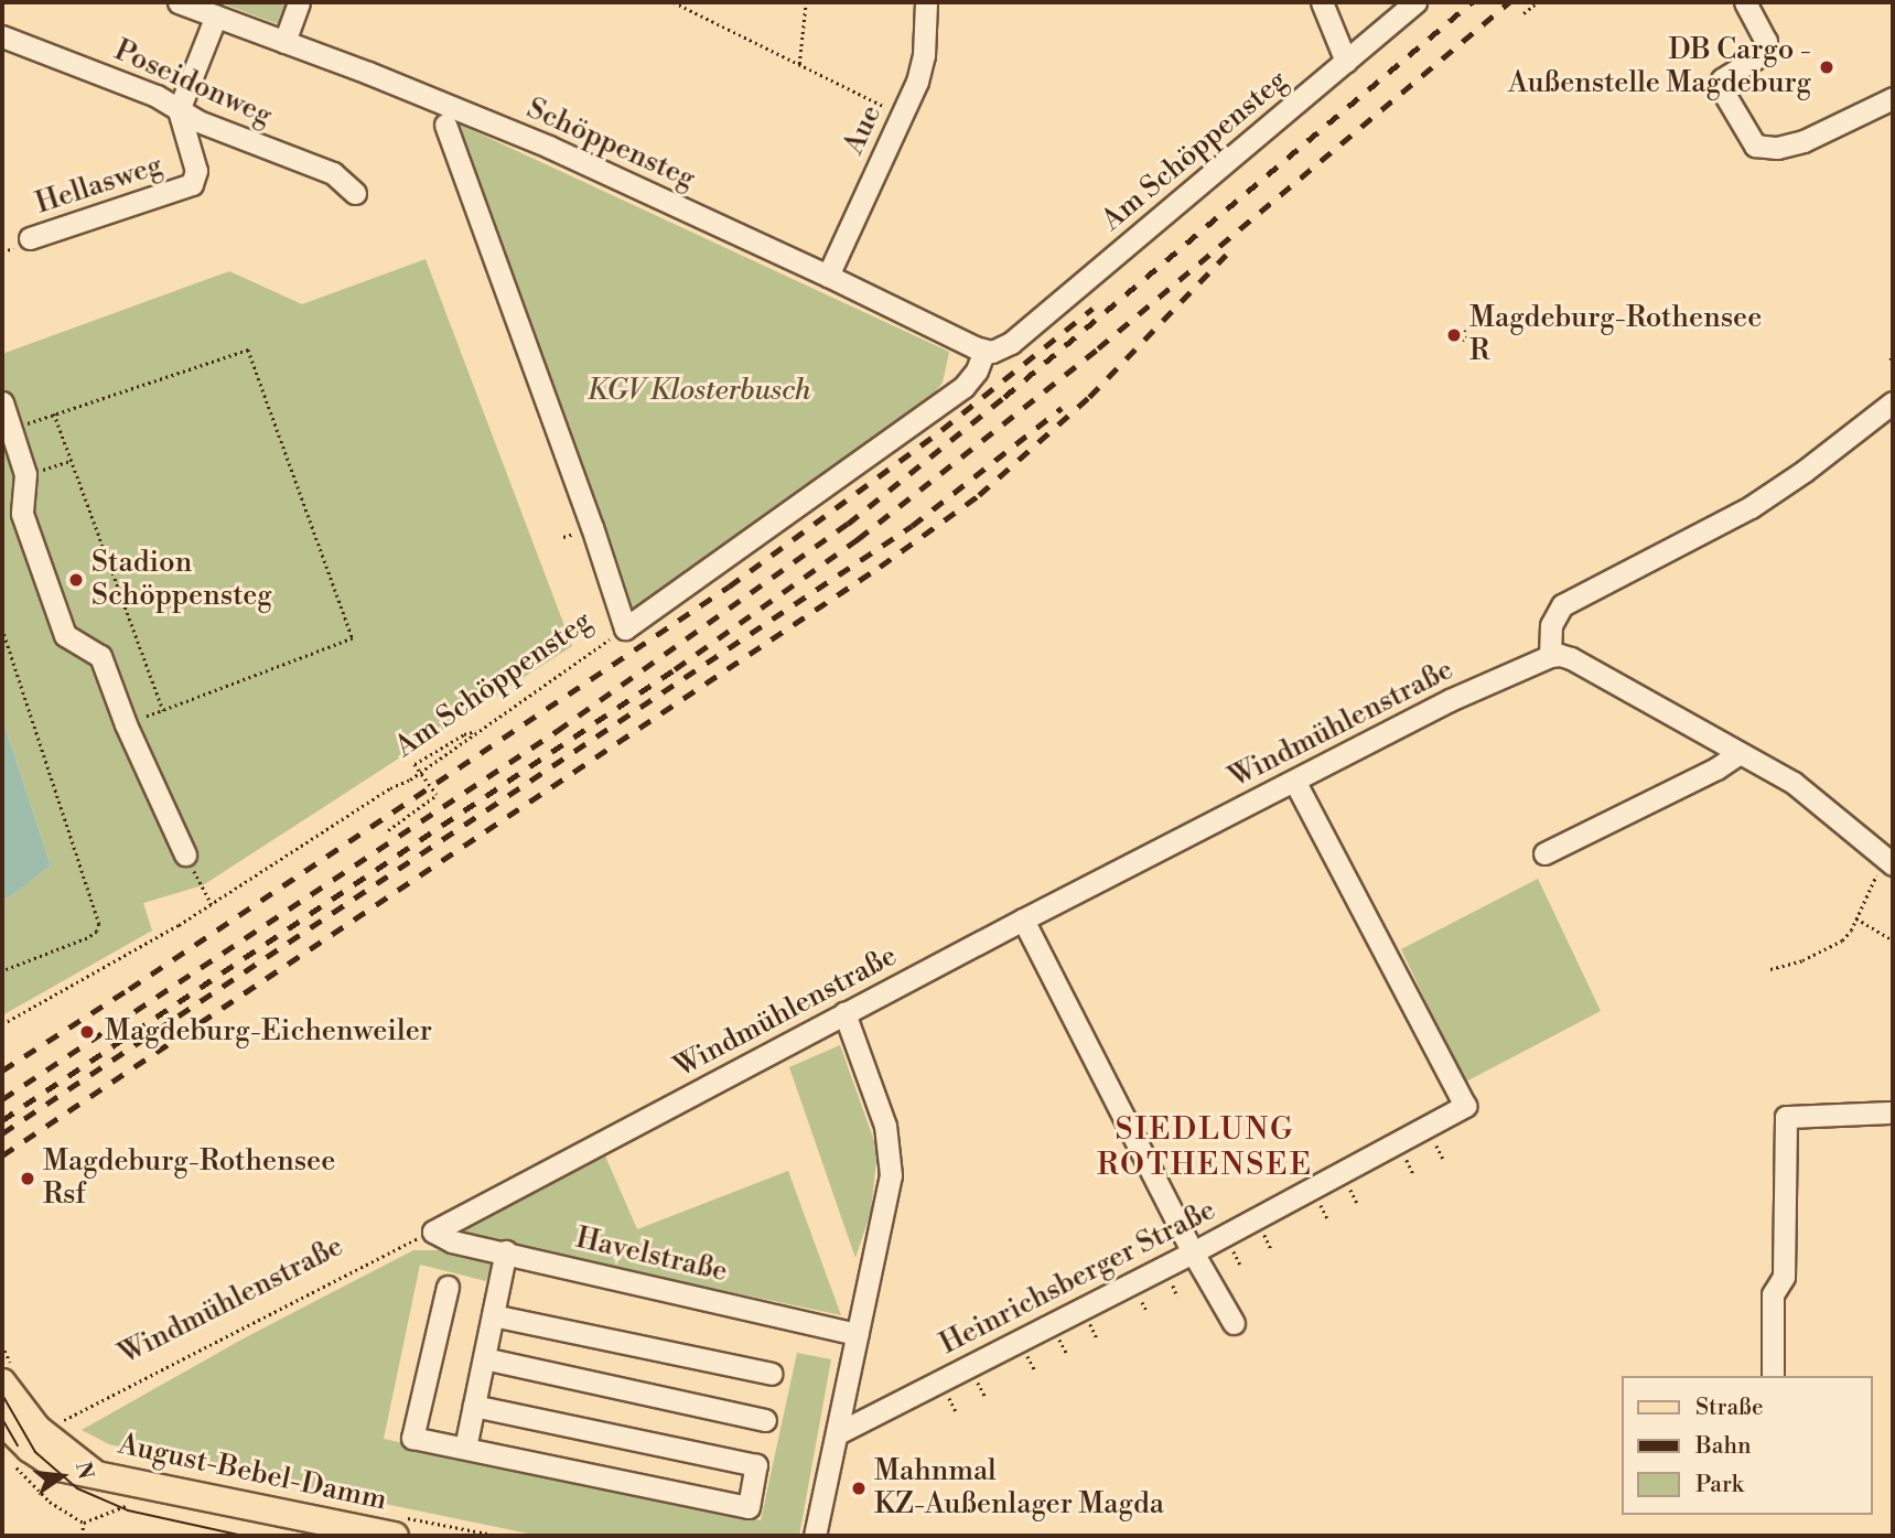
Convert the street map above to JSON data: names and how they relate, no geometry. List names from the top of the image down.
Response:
{
  "streets": {
    "main road": ["August-Bebel-Damm"],
    "street": [
      "Poseidonweg",
      "Aue",
      "Schöppensteg",
      "Am Schöppensteg",
      "Hellasweg",
      "Windmühlenstraße",
      "Havelstraße",
      "Heinrichsberger Straße"
    ]
  },
  "crossings": [
    ["Poseidonweg", "Hellasweg"],
    ["Aue", "Schöppensteg"],
    ["Schöppensteg", "Am Schöppensteg"],
    ["Windmühlenstraße", "Havelstraße"],
    ["Windmühlenstraße", "Heinrichsberger Straße"],
    ["Windmühlenstraße", "August-Bebel-Damm"]
  ],
  "districts": ["SIEDLUNG ROTHENSEE"],
  "parks": ["KGV Klosterbusch"],
  "places": [
    "DB Cargo - Außenstelle Magdeburg",
    "Magdeburg-Rothensee R",
    "Stadion Schöppensteg",
    "Magdeburg-Eichenweiler",
    "Magdeburg-Rothensee Rsf",
    "Mahnmal KZ-Außenlager Magda"
  ],
  "legend": ["Straße", "Bahn", "Park"],
  "north": "right"
}
